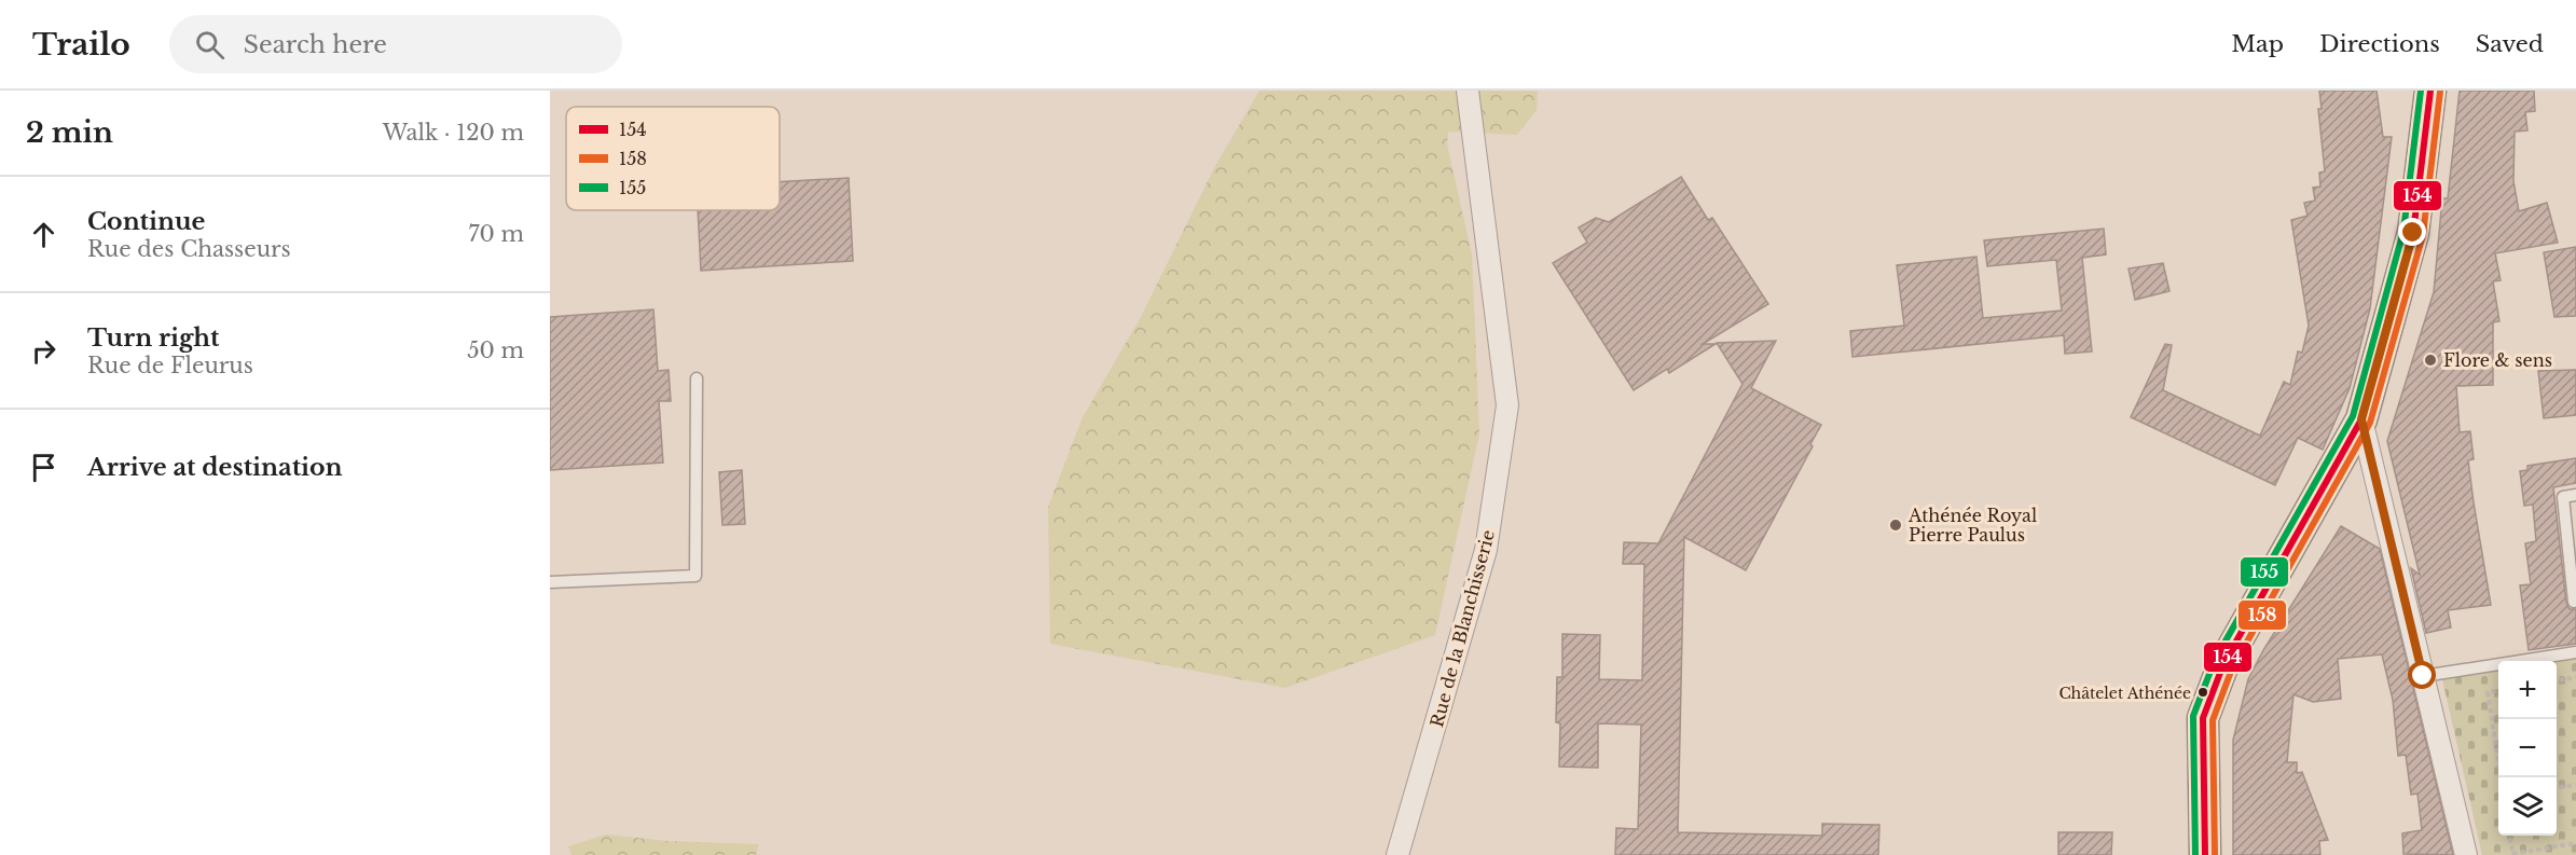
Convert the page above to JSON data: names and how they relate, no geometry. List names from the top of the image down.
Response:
{
  "streets": {
    "street": ["Rue de la Blanchisserie"]
  },
  "places": ["Flore & sens", "Athénée Royal Pierre Paulus", "Châtelet Athénée"],
  "lines": ["transit line 154", "transit line 155", "transit line 158"],
  "legend": ["154", "158", "155"],
  "page": {
    "header": "Trailo",
    "search": "Search here",
    "nav": ["Map", "Directions", "Saved"],
    "heading": ["2 min", "Walk · 120 m"],
    "list": [
      ["Continue", "Rue des Chasseurs", "70 m"],
      ["Turn right", "Rue de Fleurus", "50 m"],
      "Arrive at destination"
    ],
    "map_buttons": ["+", "−"]
  }
}
